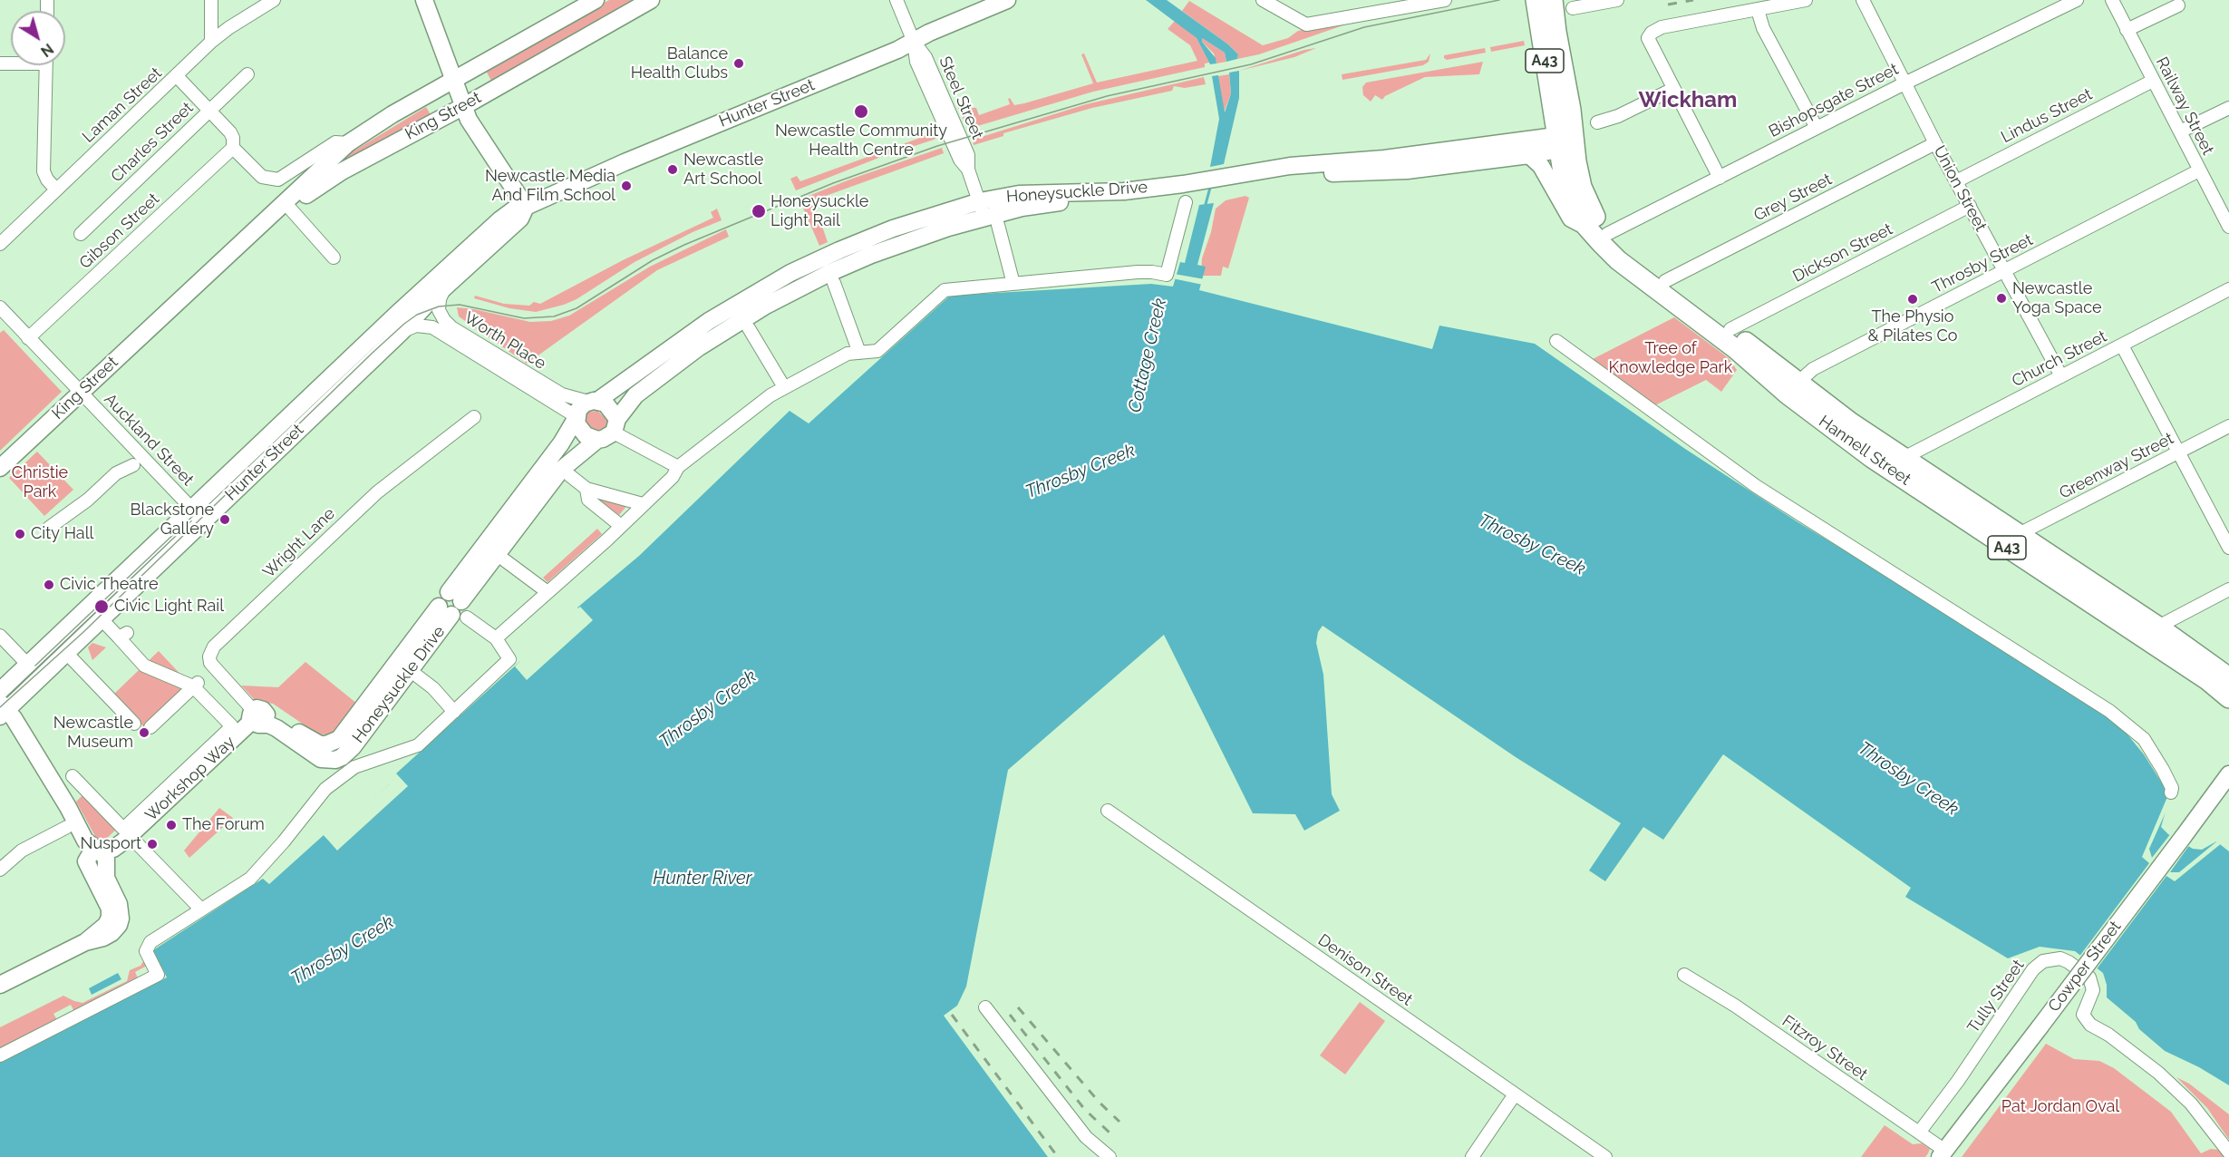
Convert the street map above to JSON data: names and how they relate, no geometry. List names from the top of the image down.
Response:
{
  "streets": {
    "highway": ["A43", "Hannell Street"],
    "main road": [
      "Hunter Street",
      "King Street",
      "Honeysuckle Drive",
      "Workshop Way",
      "Cowper Street"
    ],
    "street": [
      "Steel Street",
      "Bishopsgate Street",
      "Laman Street",
      "Railway Street",
      "Lindus Street",
      "Charles Street",
      "Union Street",
      "Grey Street",
      "Gibson Street",
      "Dickson Street",
      "Throsby Street",
      "Worth Place",
      "Church Street",
      "Auckland Street",
      "Greenway Street",
      "Wright Lane",
      "Denison Street",
      "Tully Street",
      "Fitzroy Street"
    ]
  },
  "crossings": [
    ["A43", "Honeysuckle Drive"],
    ["A43", "Hannell Street"],
    ["Steel Street", "Hunter Street"],
    ["Steel Street", "Honeysuckle Drive"],
    ["Bishopsgate Street", "Union Street"],
    ["Bishopsgate Street", "Hannell Street"],
    ["Hunter Street", "Worth Place"],
    ["Hunter Street", "Auckland Street"],
    ["Railway Street", "Lindus Street"],
    ["Railway Street", "Throsby Street"],
    ["King Street", "Auckland Street"],
    ["Lindus Street", "Union Street"],
    ["Union Street", "Grey Street"],
    ["Union Street", "Dickson Street"],
    ["Union Street", "Throsby Street"],
    ["Union Street", "Church Street"],
    ["Honeysuckle Drive", "Worth Place"],
    ["Honeysuckle Drive", "Hannell Street"],
    ["Honeysuckle Drive", "Wright Lane"],
    ["Honeysuckle Drive", "Workshop Way"],
    ["Grey Street", "Hannell Street"],
    ["Gibson Street", "Auckland Street"],
    ["Dickson Street", "Hannell Street"],
    ["Throsby Street", "Hannell Street"],
    ["Church Street", "Hannell Street"],
    ["Hannell Street", "Greenway Street"],
    ["Wright Lane", "Workshop Way"],
    ["Cowper Street", "Fitzroy Street"],
    ["Tully Street", "Fitzroy Street"]
  ],
  "districts": ["Wickham"],
  "water": ["Cottage Creek", "Throsby Creek", "Hunter River"],
  "parks": ["Tree of Knowledge Park", "Christie Park", "Pat Jordan Oval"],
  "places": [
    "Balance Health Clubs",
    "Newcastle Community Health Centre",
    "Newcastle Art School",
    "Newcastle Media And Film School",
    "Honeysuckle Light Rail",
    "Newcastle Yoga Space",
    "The Physio & Pilates Co",
    "Blackstone Gallery",
    "City Hall",
    "Civic Theatre",
    "Civic Light Rail",
    "Newcastle Museum",
    "The Forum",
    "Nusport"
  ],
  "north": "bottom right"
}
